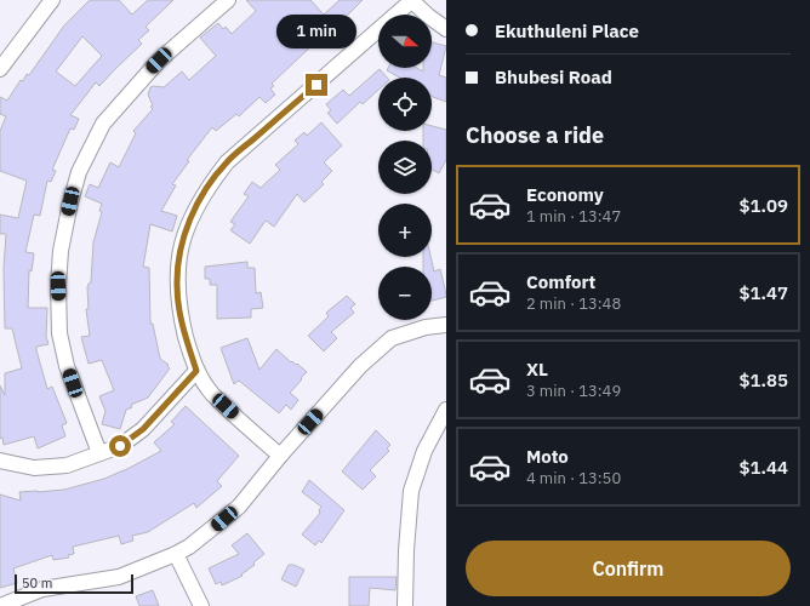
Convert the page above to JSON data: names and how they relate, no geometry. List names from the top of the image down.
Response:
{
  "scale_bar": "50 m",
  "north": "right",
  "page": {
    "banner": ["Ekuthuleni Place", "Bhubesi Road"],
    "map_buttons": ["+", "−"],
    "bubble": "1 min",
    "heading": "Choose a ride",
    "list": [
      {
        "name": "Economy",
        "note": "1 min · 13:47",
        "value": "$1.09"
      },
      {
        "name": "Comfort",
        "note": "2 min · 13:48",
        "value": "$1.47"
      },
      {
        "name": "XL",
        "note": "3 min · 13:49",
        "value": "$1.85"
      },
      {
        "name": "Moto",
        "note": "4 min · 13:50",
        "value": "$1.44"
      }
    ],
    "buttons": "Confirm",
    "scale": "50 m"
  }
}
